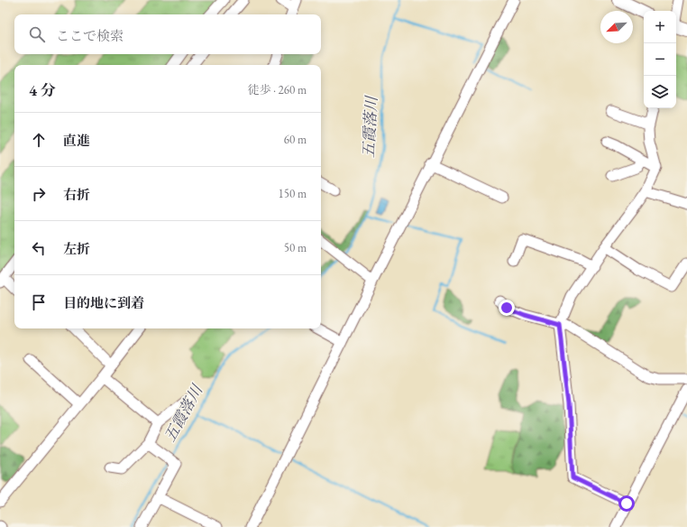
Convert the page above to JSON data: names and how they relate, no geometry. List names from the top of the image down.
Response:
{
  "water": ["五霞落川"],
  "north": "bottom left",
  "page": {
    "map_buttons": ["+", "−"],
    "search": "ここで検索",
    "heading": ["4 分", "徒歩 · 260 m"],
    "list": [
      ["直進", "60 m"],
      ["右折", "150 m"],
      ["左折", "50 m"],
      "目的地に到着"
    ]
  }
}
